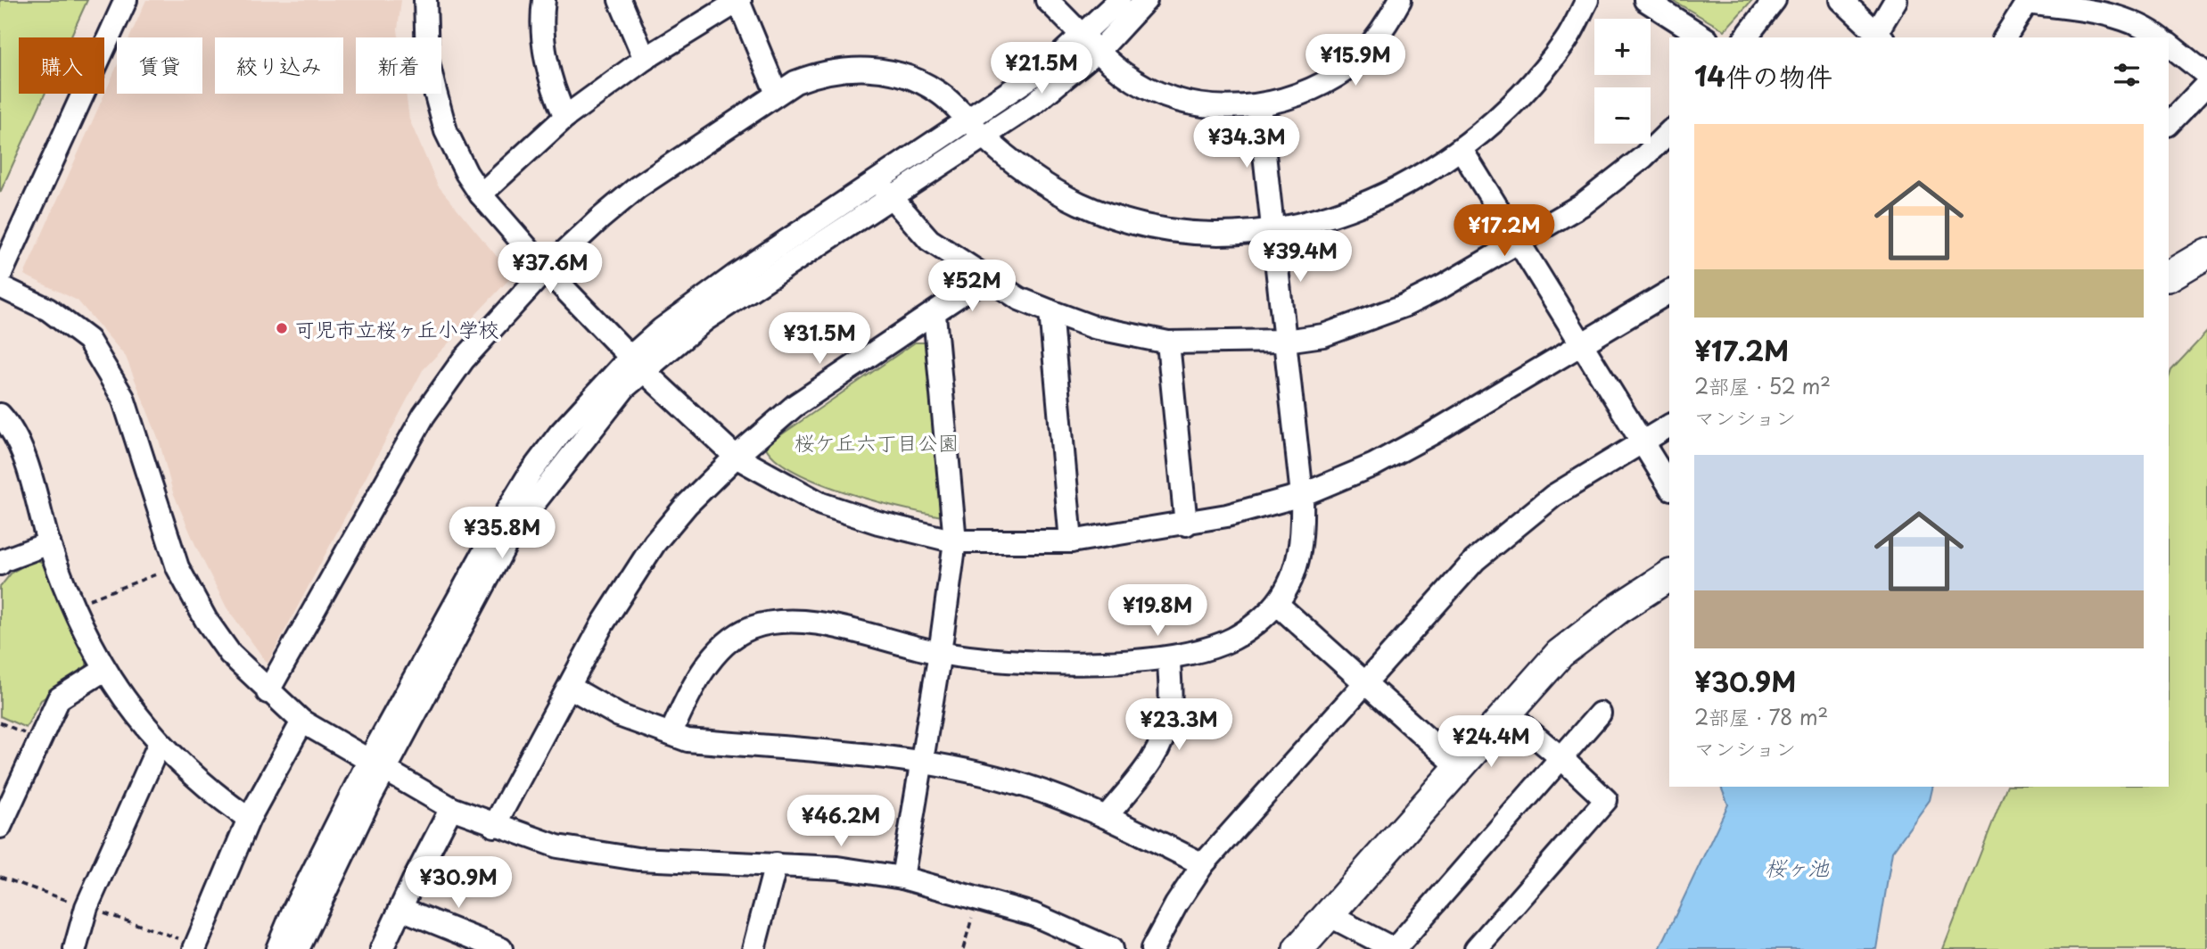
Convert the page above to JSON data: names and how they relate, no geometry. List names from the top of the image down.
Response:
{
  "water": ["桜ヶ池"],
  "parks": ["桜ケ丘六丁目公園"],
  "places": ["可児市立桜ヶ丘小学校"],
  "page": {
    "map_buttons": ["+", "−"],
    "price": [
      "¥15.9M",
      "¥21.5M",
      "¥34.3M",
      "¥17.2M",
      "¥39.4M",
      "¥37.6M",
      "¥52M",
      "¥31.5M",
      "¥35.8M",
      "¥19.8M",
      "¥23.3M",
      "¥24.4M",
      "¥46.2M",
      "¥30.9M"
    ],
    "chip": [
      "購入",
      "賃貸",
      "絞り込み",
      "新着"
    ],
    "heading": "14件の物件",
    "list": [
      {
        "name": "¥17.2M",
        "note": "2部屋 · 52 m² · マンション"
      },
      {
        "name": "¥30.9M",
        "note": "2部屋 · 78 m² · マンション"
      }
    ]
  }
}
